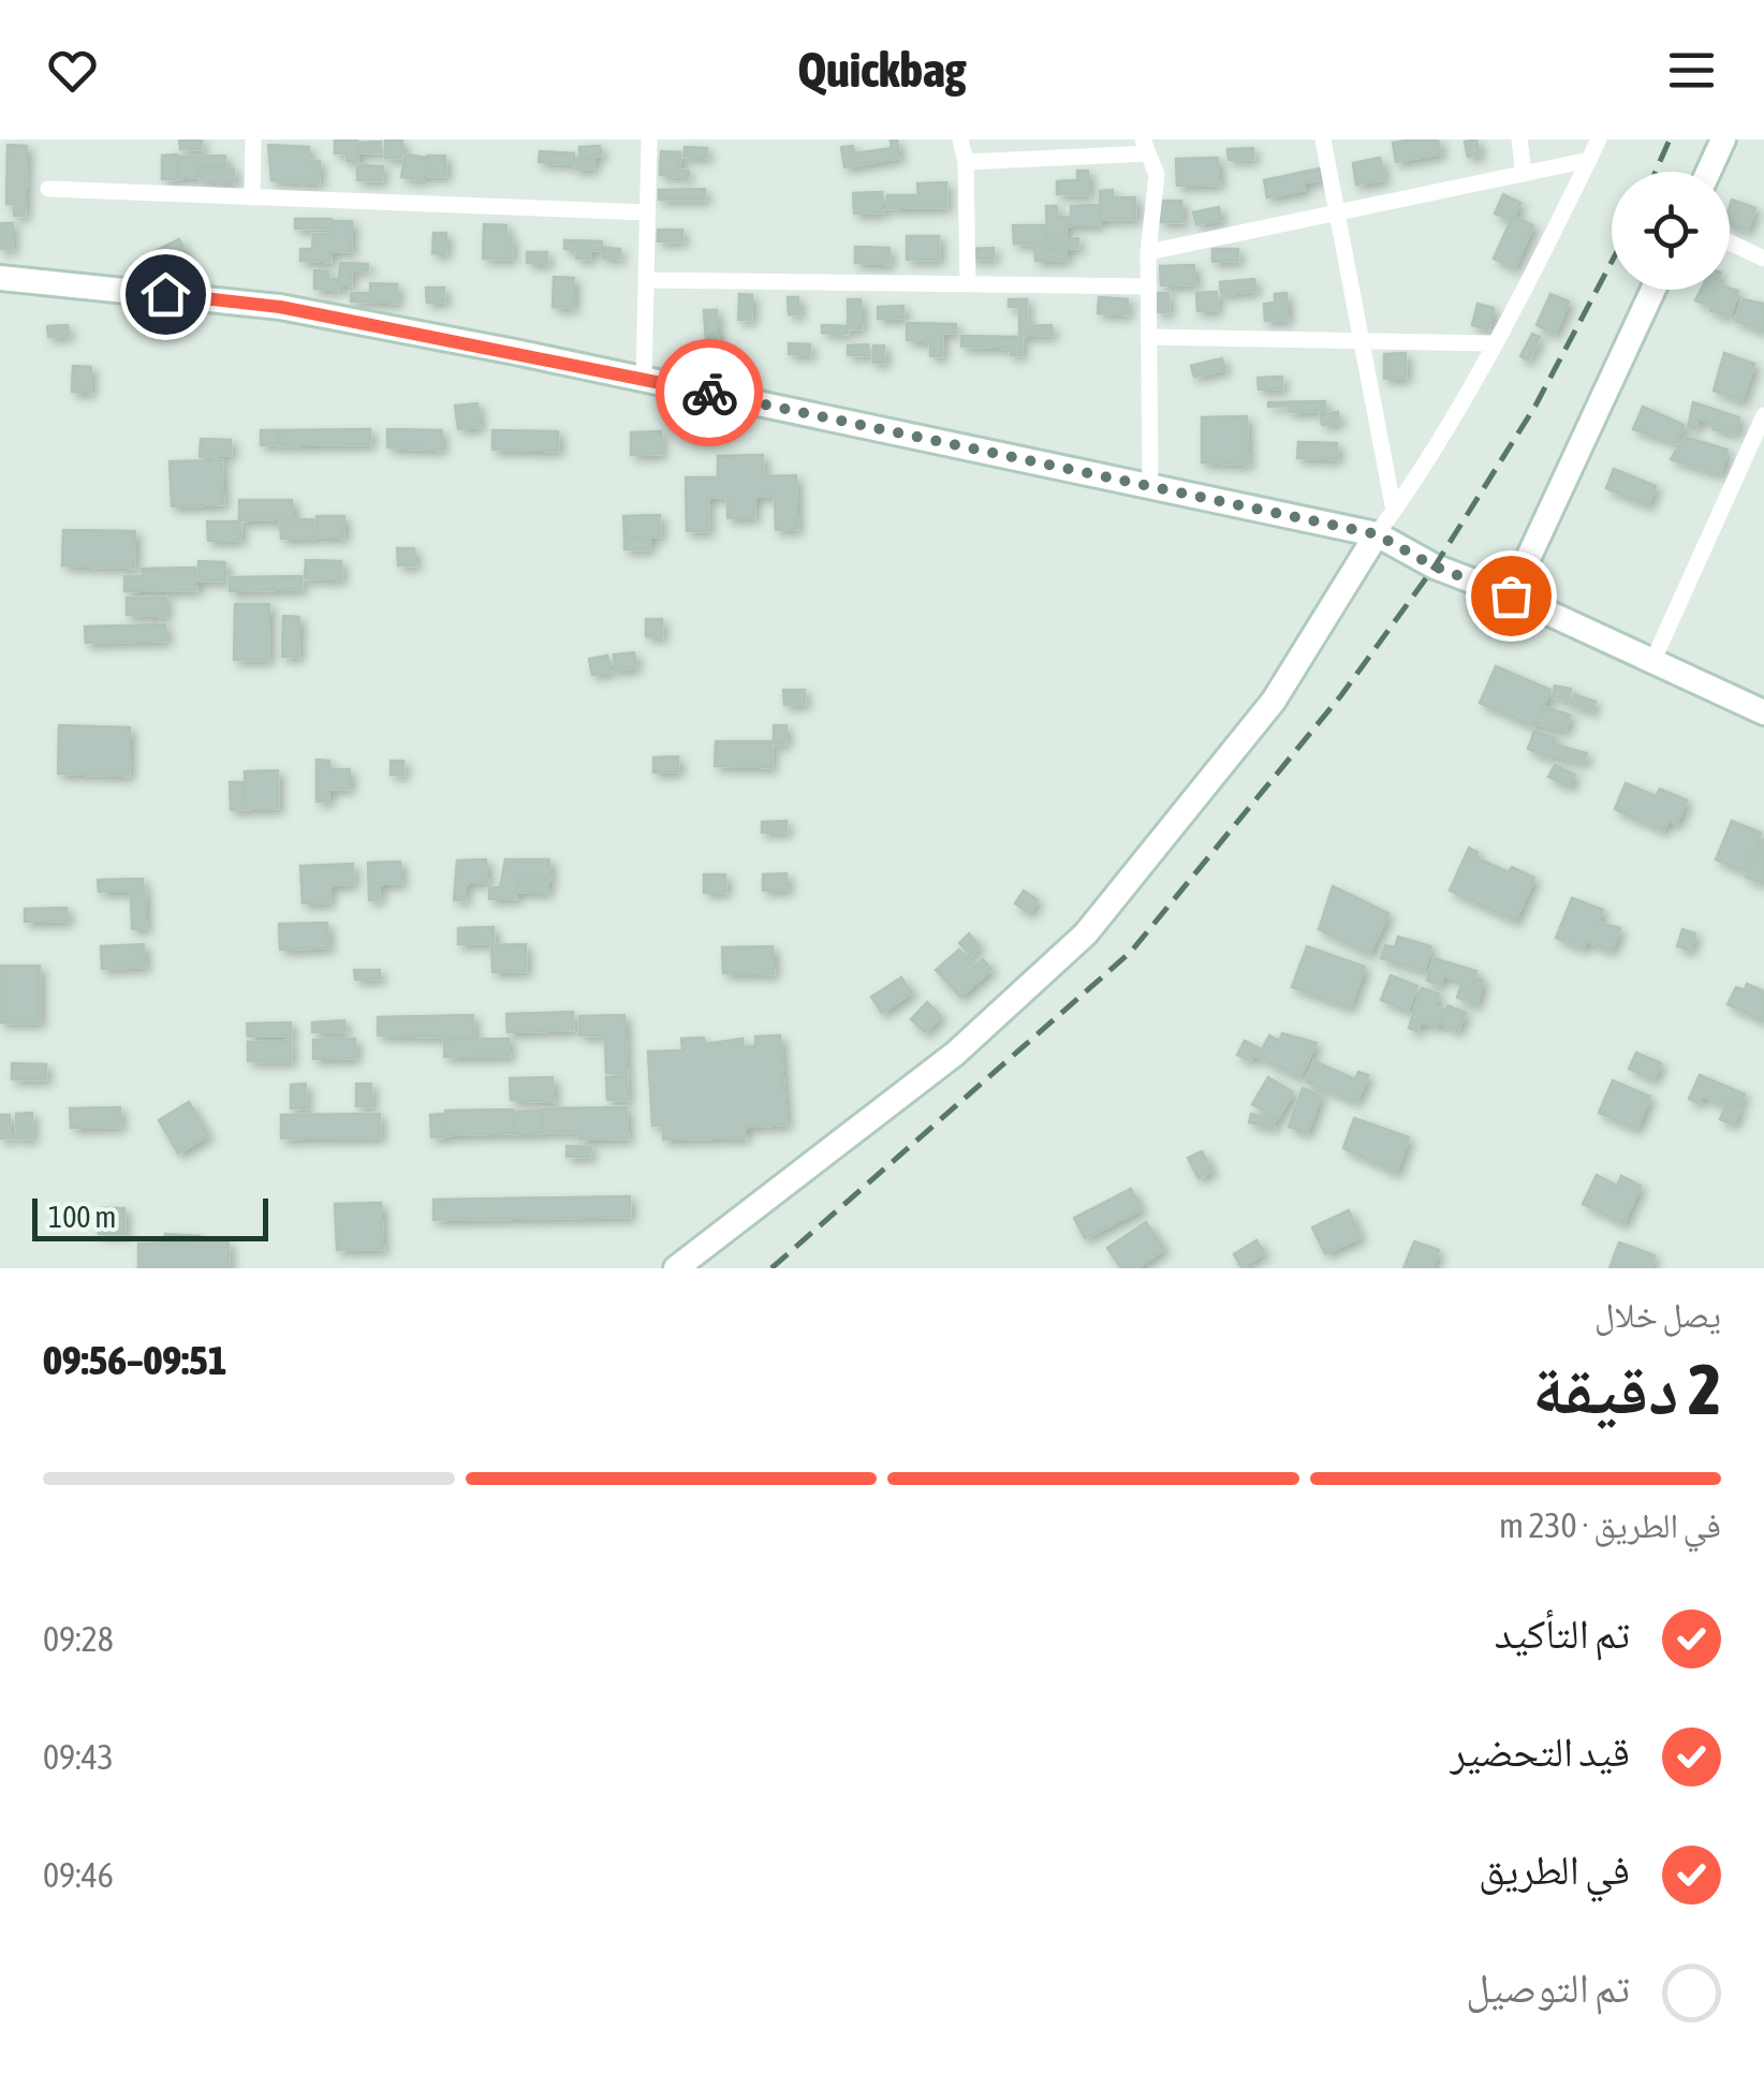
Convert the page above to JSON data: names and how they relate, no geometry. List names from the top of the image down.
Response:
{
  "scale_bar": "100 m",
  "page": {
    "header": "Quickbag",
    "scale": "100 m",
    "heading": ["2 دقيقة", "يصل خلال", "09:51–09:56"],
    "bar": "في الطريق · 230 m",
    "list": [
      ["تم التأكيد", "09:28"],
      ["قيد التحضير", "09:43"],
      ["في الطريق", "09:46"],
      "تم التوصيل"
    ]
  }
}
